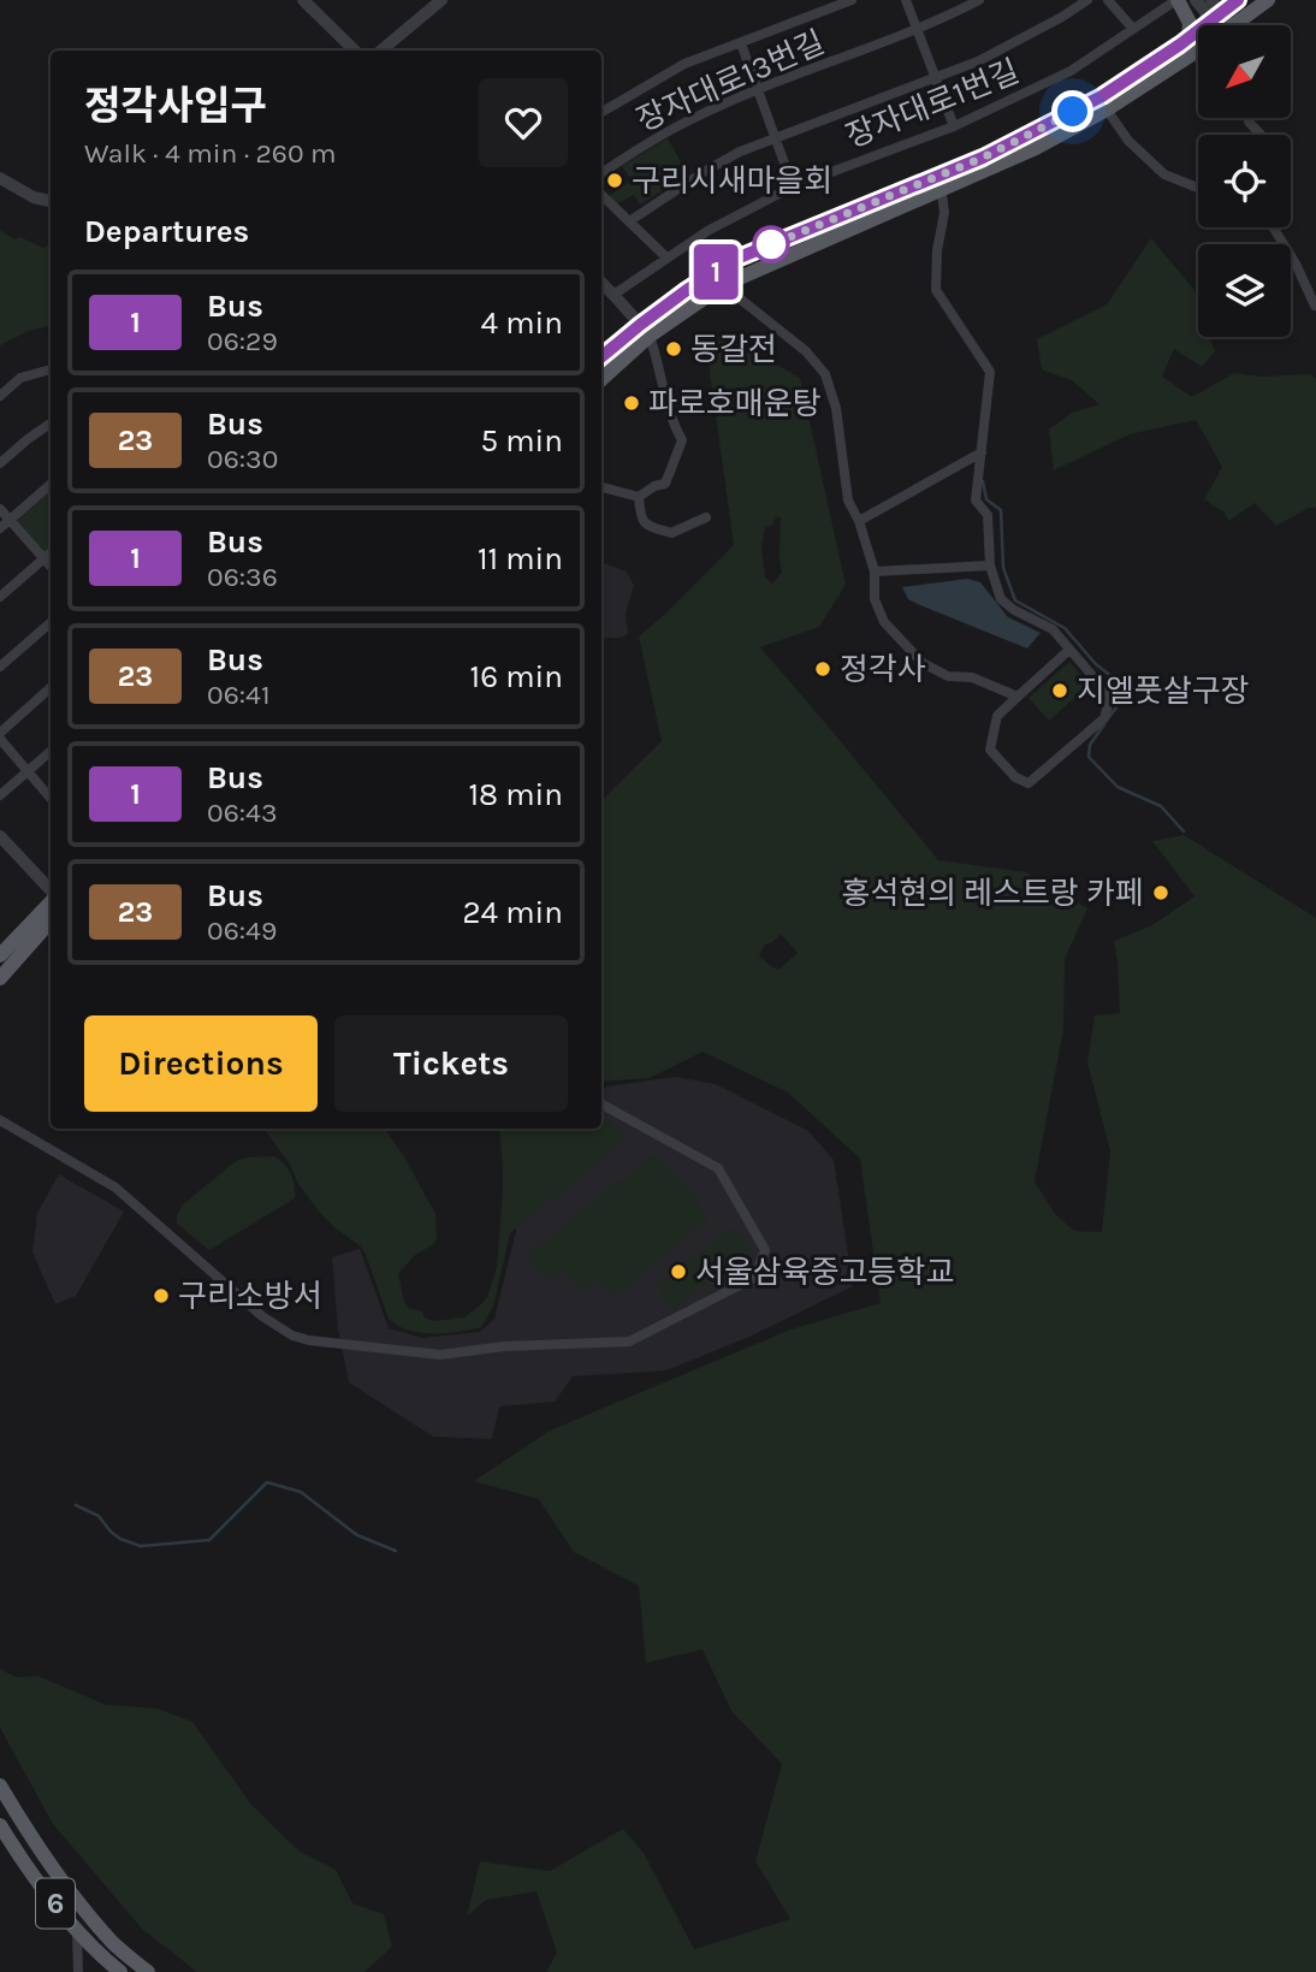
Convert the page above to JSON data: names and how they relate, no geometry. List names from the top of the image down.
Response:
{
  "streets": {
    "main road": ["6"],
    "street": ["장자대로13번길", "장자대로1번길"]
  },
  "places": [
    "구리시새마을회",
    "동갈전",
    "파로호매운탕",
    "정각사",
    "지엘풋살구장",
    "홍석현의 레스트랑 카페",
    "서울삼육중고등학교",
    "구리소방서"
  ],
  "lines": ["bus line 1"],
  "north": "bottom left",
  "page": {
    "on_map": "1",
    "heading": [
      ["정각사입구", "Walk · 4 min · 260 m"],
      "Departures"
    ],
    "list": [
      {
        "mark": "1",
        "name": "Bus",
        "note": "06:29",
        "value": "4 min"
      },
      {
        "mark": "23",
        "name": "Bus",
        "note": "06:30",
        "value": "5 min"
      },
      {
        "mark": "1",
        "name": "Bus",
        "note": "06:36",
        "value": "11 min"
      },
      {
        "mark": "23",
        "name": "Bus",
        "note": "06:41",
        "value": "16 min"
      },
      {
        "mark": "1",
        "name": "Bus",
        "note": "06:43",
        "value": "18 min"
      },
      {
        "mark": "23",
        "name": "Bus",
        "note": "06:49",
        "value": "24 min"
      }
    ],
    "buttons": ["Directions", "Tickets"]
  }
}
